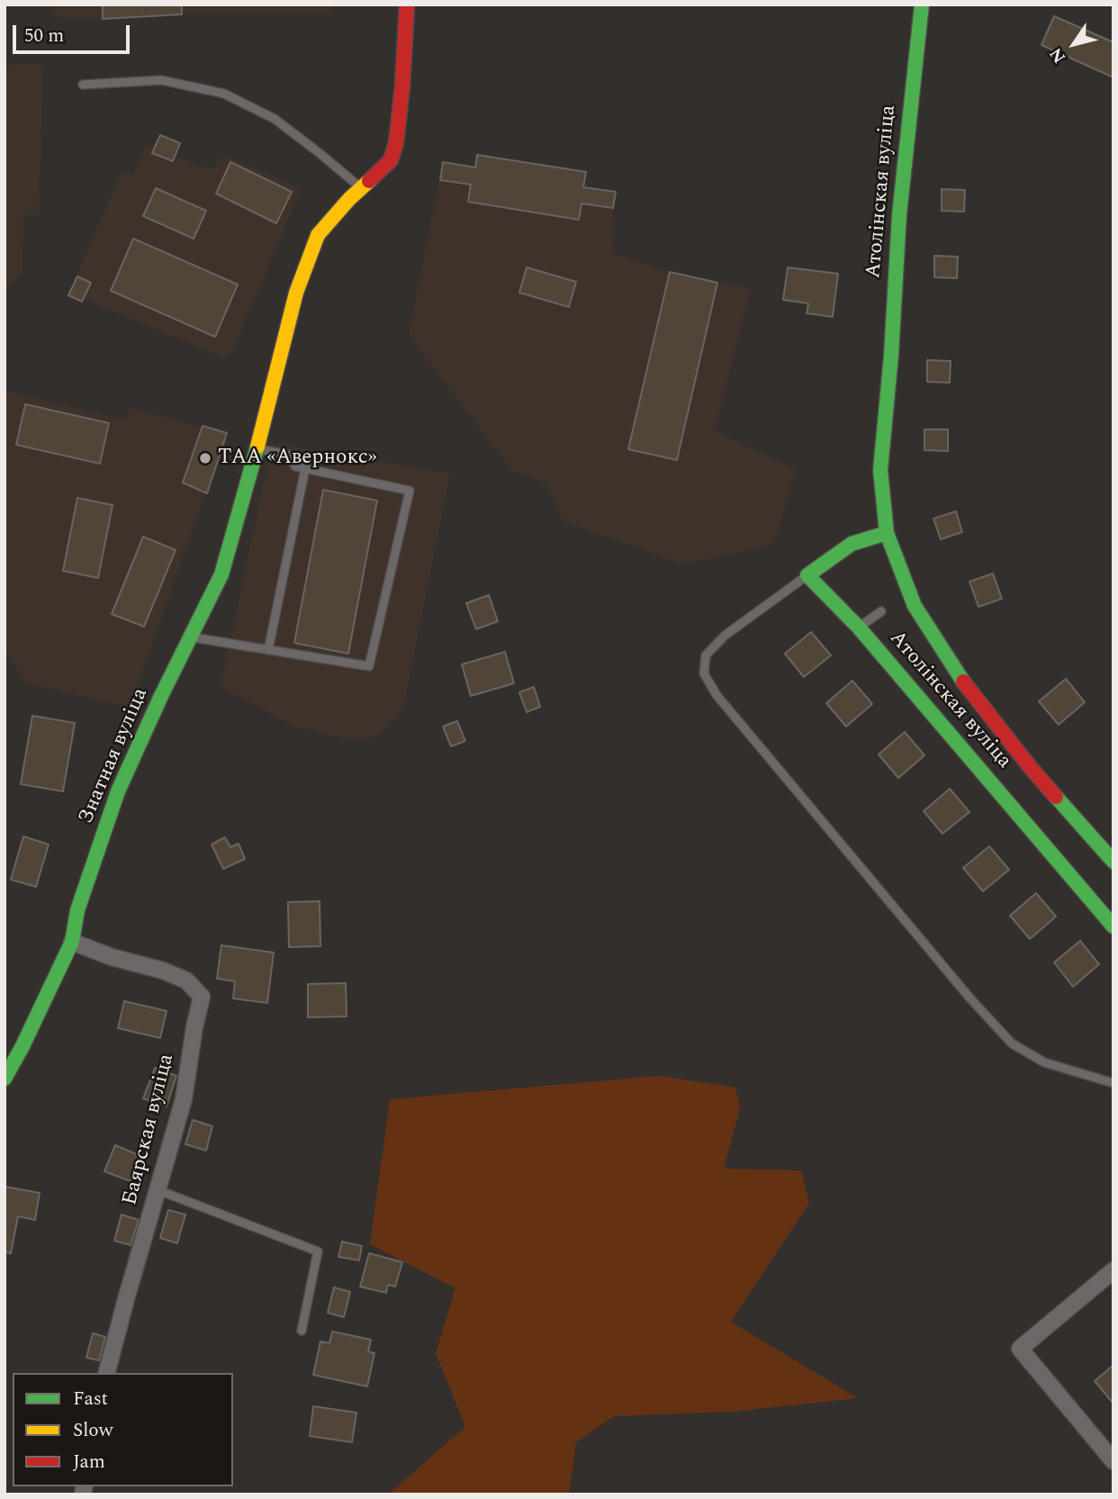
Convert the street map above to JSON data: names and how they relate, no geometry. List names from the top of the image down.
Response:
{
  "streets": {
    "street": ["Атолінская вуліца", "Знатная вуліца", "Баярская вуліца"]
  },
  "crossings": [
    ["Знатная вуліца", "Баярская вуліца"]
  ],
  "places": ["ТАА «Авернокс»"],
  "legend": ["Fast", "Slow", "Jam"],
  "scale_bar": "50 m",
  "north": "bottom left"
}
